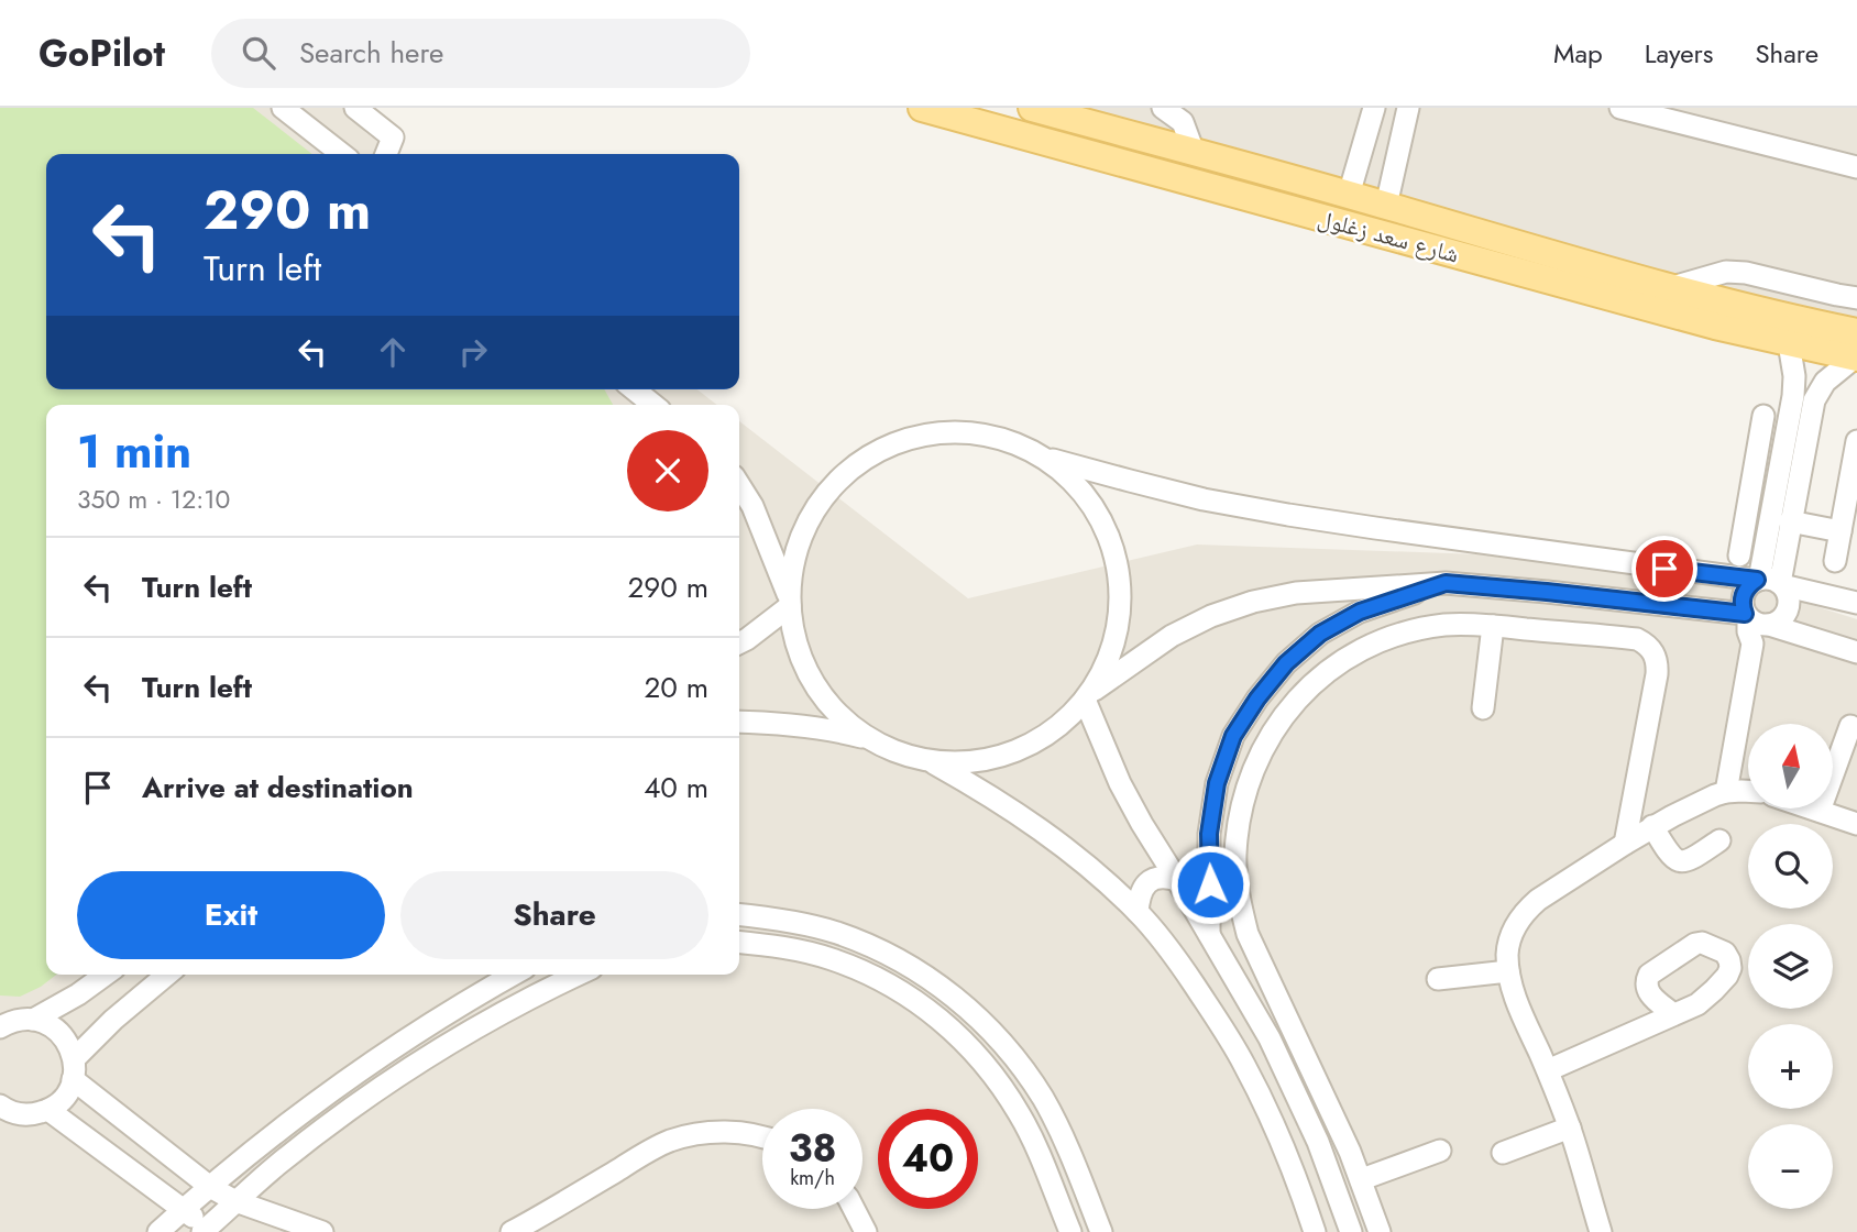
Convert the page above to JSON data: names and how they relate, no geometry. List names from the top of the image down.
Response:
{
  "streets": {
    "main road": ["شارع سعد زغلول"]
  },
  "north": "top",
  "page": {
    "header": "GoPilot",
    "search": "Search here",
    "nav": ["Map", "Layers", "Share"],
    "turn": ["290 m", "Turn left"],
    "heading": ["1 min", "350 m · 12:10"],
    "list": [
      {
        "name": "Turn left",
        "value": "290 m"
      },
      {
        "name": "Turn left",
        "value": "20 m"
      },
      {
        "name": "Arrive at destination",
        "value": "40 m"
      }
    ],
    "map_buttons": ["+", "−"],
    "buttons": ["Exit", "Share"],
    "speed": "38 km/h",
    "limit": "40"
  }
}
